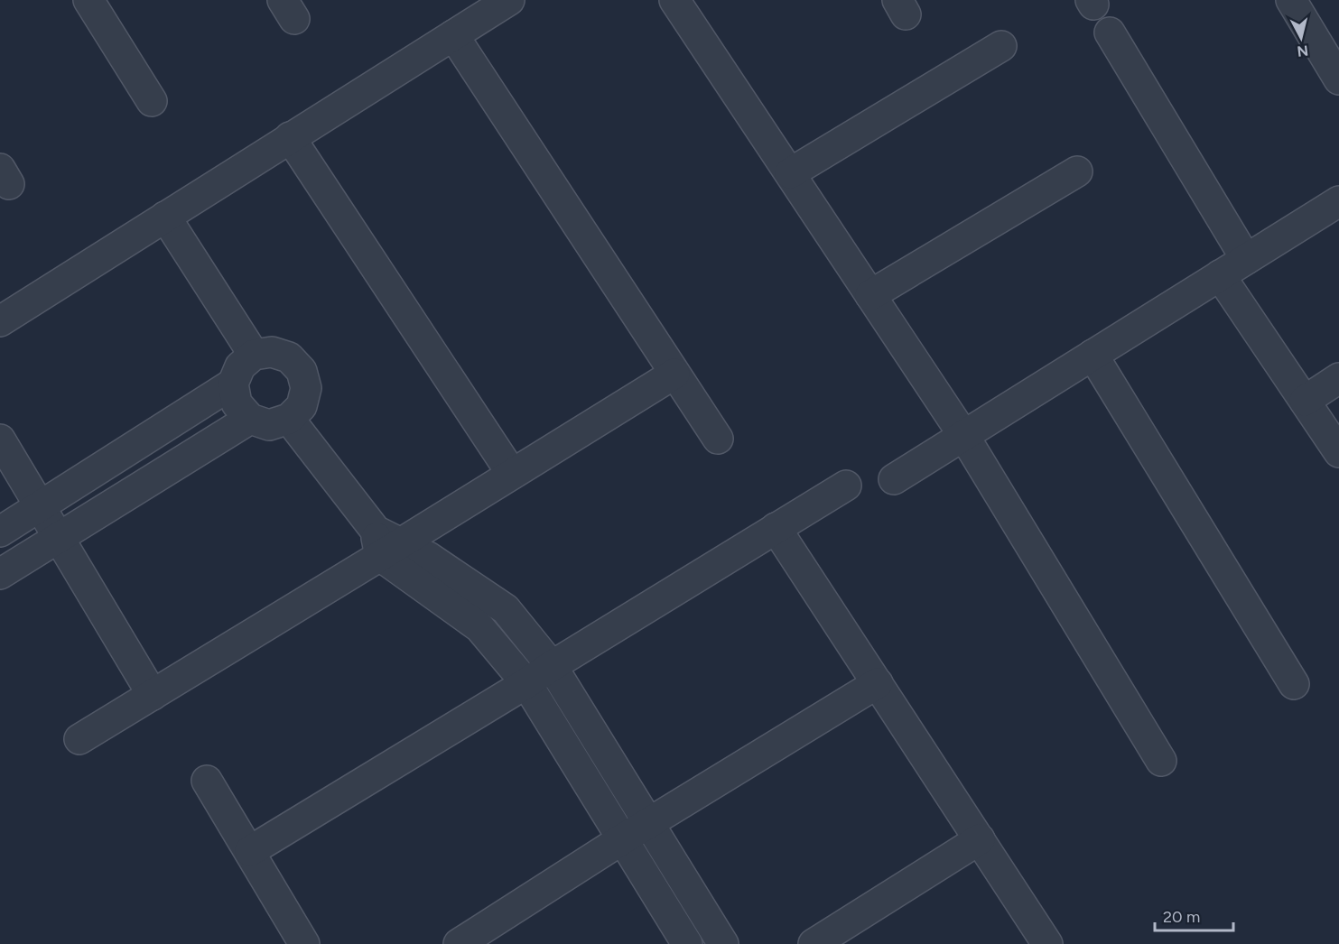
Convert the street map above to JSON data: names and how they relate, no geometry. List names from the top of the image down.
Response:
{
  "scale_bar": "20 m",
  "north": "bottom"
}
